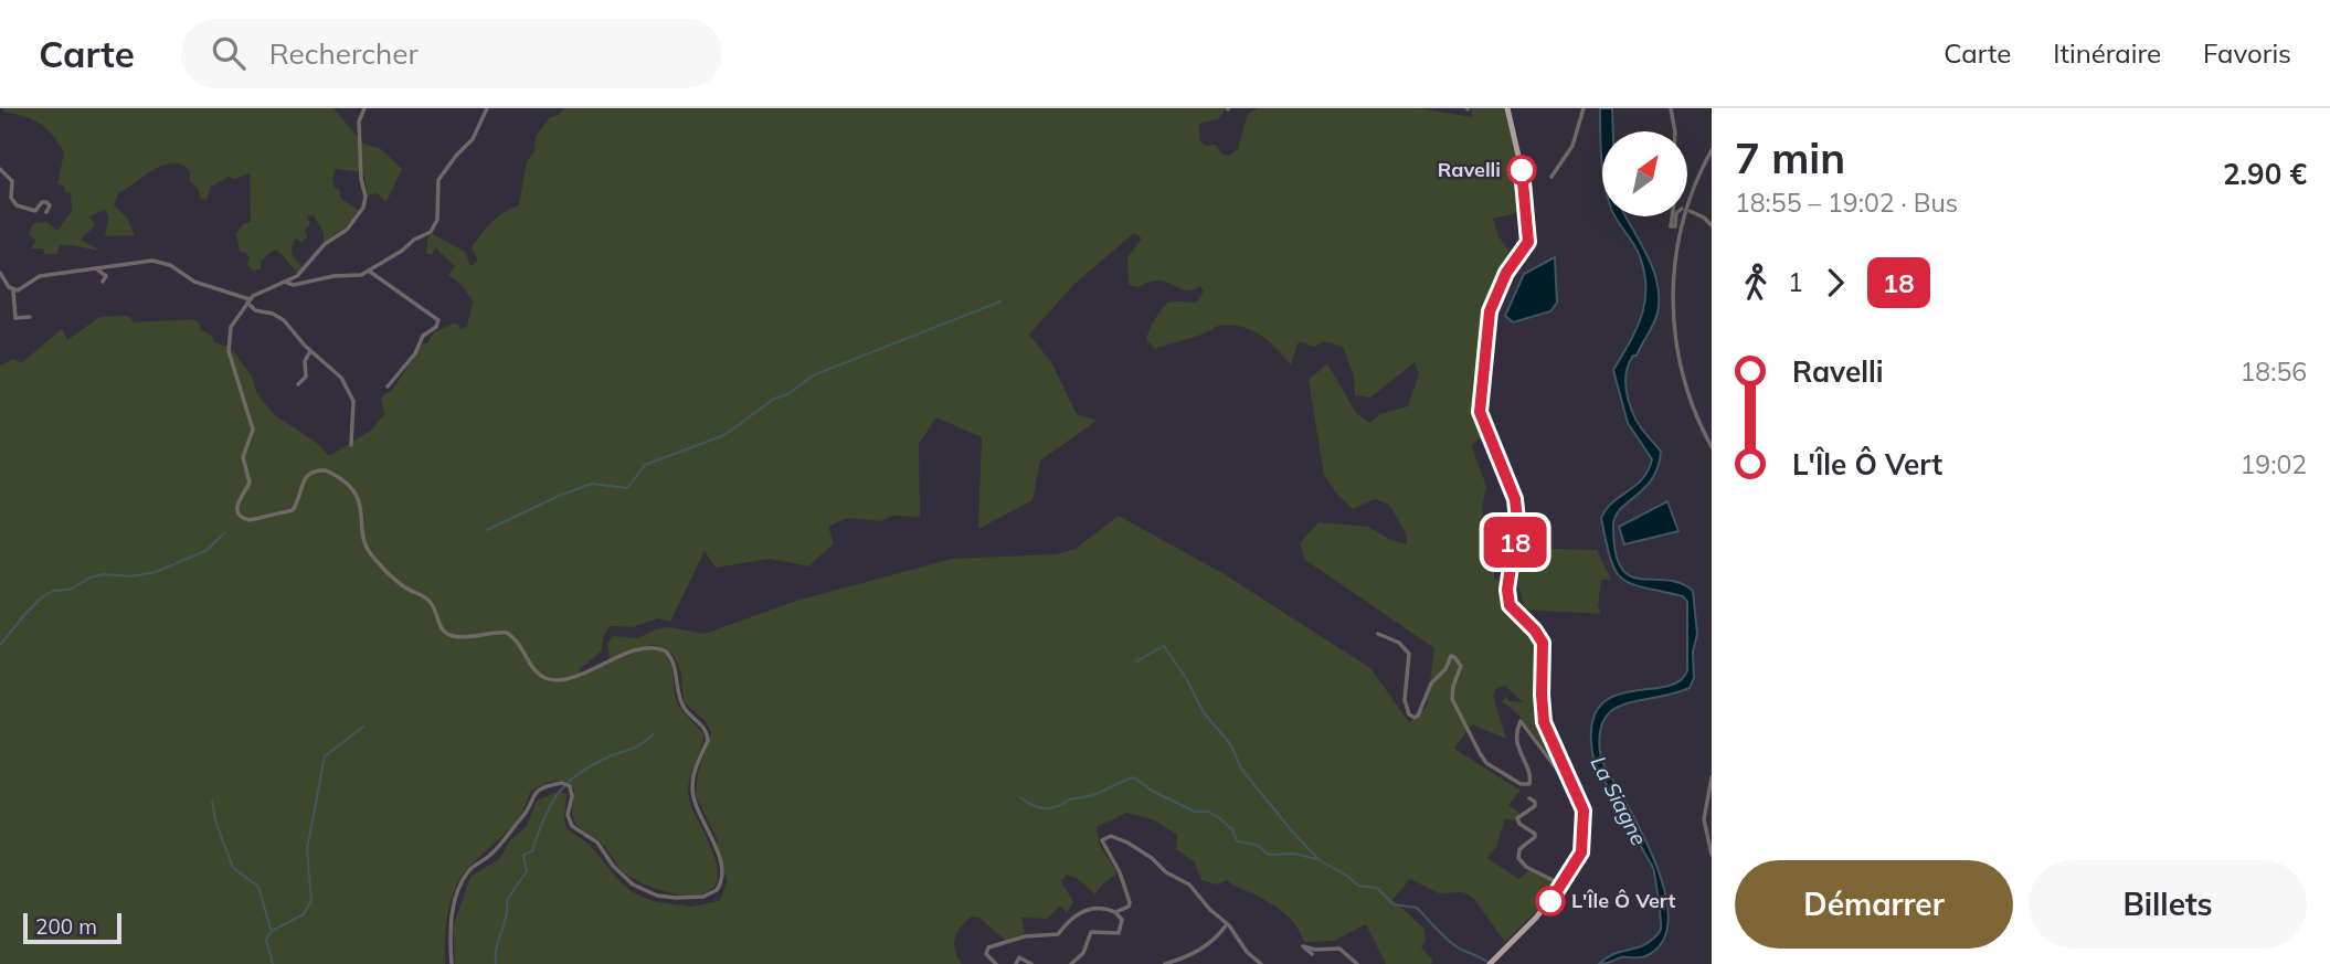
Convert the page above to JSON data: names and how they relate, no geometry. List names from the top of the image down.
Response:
{
  "water": ["La Siagne"],
  "places": ["Ravelli", "L'Île Ô Vert"],
  "lines": ["bus line 18"],
  "scale_bar": "200 m",
  "north": "top right",
  "page": {
    "header": "Carte",
    "search": "Rechercher",
    "nav": ["Carte", "Itinéraire", "Favoris"],
    "on_map": "18",
    "heading": ["7 min", "18:55 – 19:02 · Bus", "2.90 €"],
    "legs": ["1", "18"],
    "list": [
      {
        "name": "Ravelli",
        "value": "18:56"
      },
      {
        "name": "L'Île Ô Vert",
        "value": "19:02"
      }
    ],
    "buttons": ["Démarrer", "Billets"],
    "scale": "200 m"
  }
}
